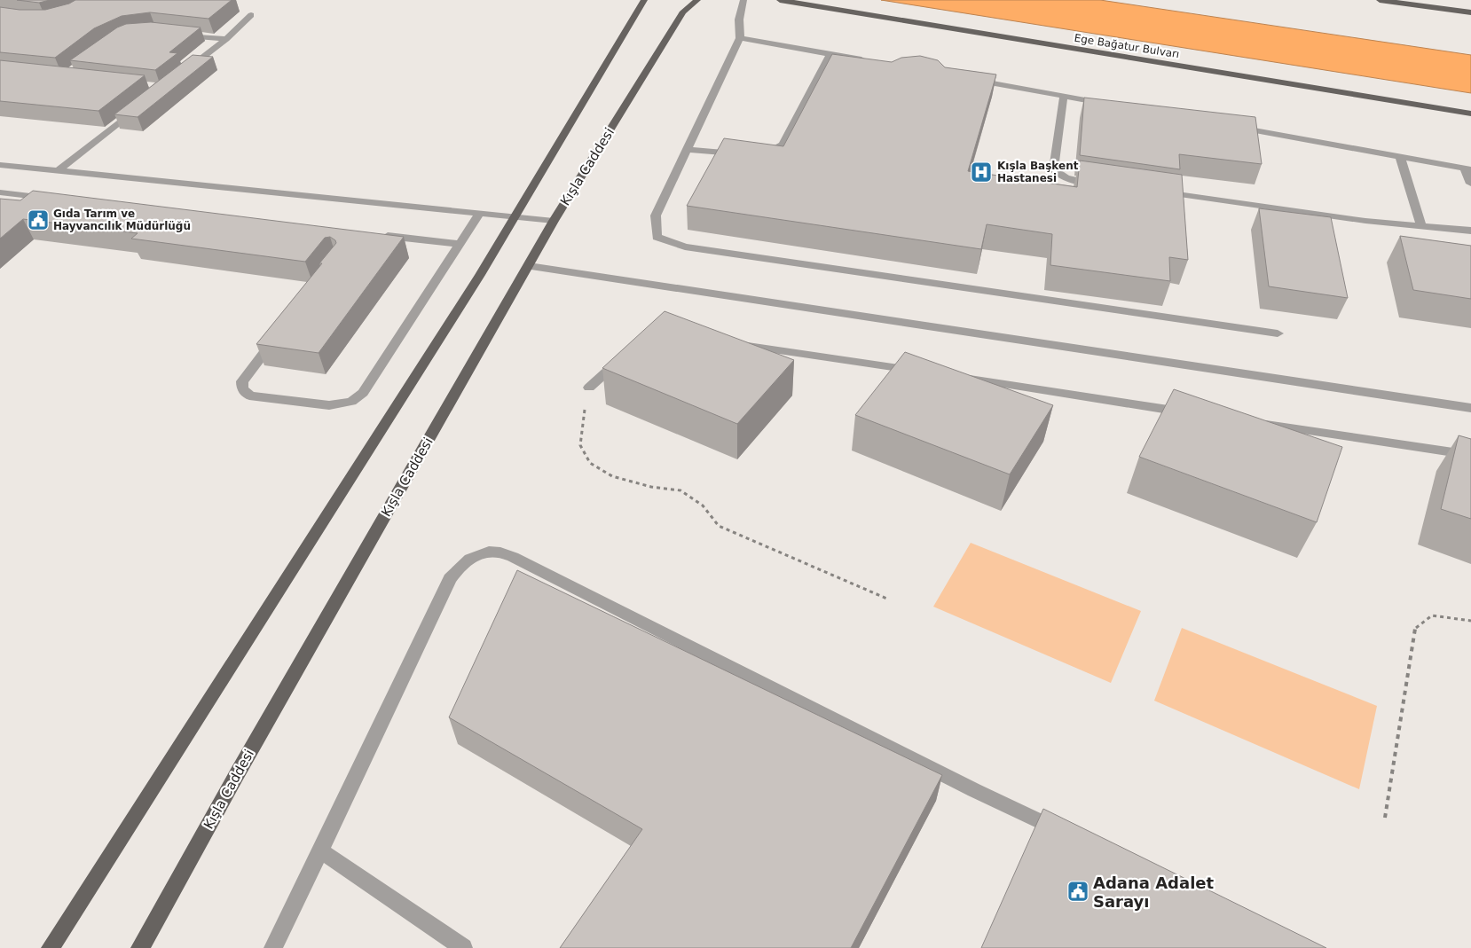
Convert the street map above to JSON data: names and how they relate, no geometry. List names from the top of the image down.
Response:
{
  "streets": {
    "main road": ["Ege Bağatur Bulvarı", "Kışla Caddesi"]
  },
  "places": {
    "hospital": ["Kışla Başkent Hastanesi"],
    "public building": ["Gıda Tarım ve Hayvancılık Müdürlüğü", "Adana Adalet Sarayı"]
  }
}
